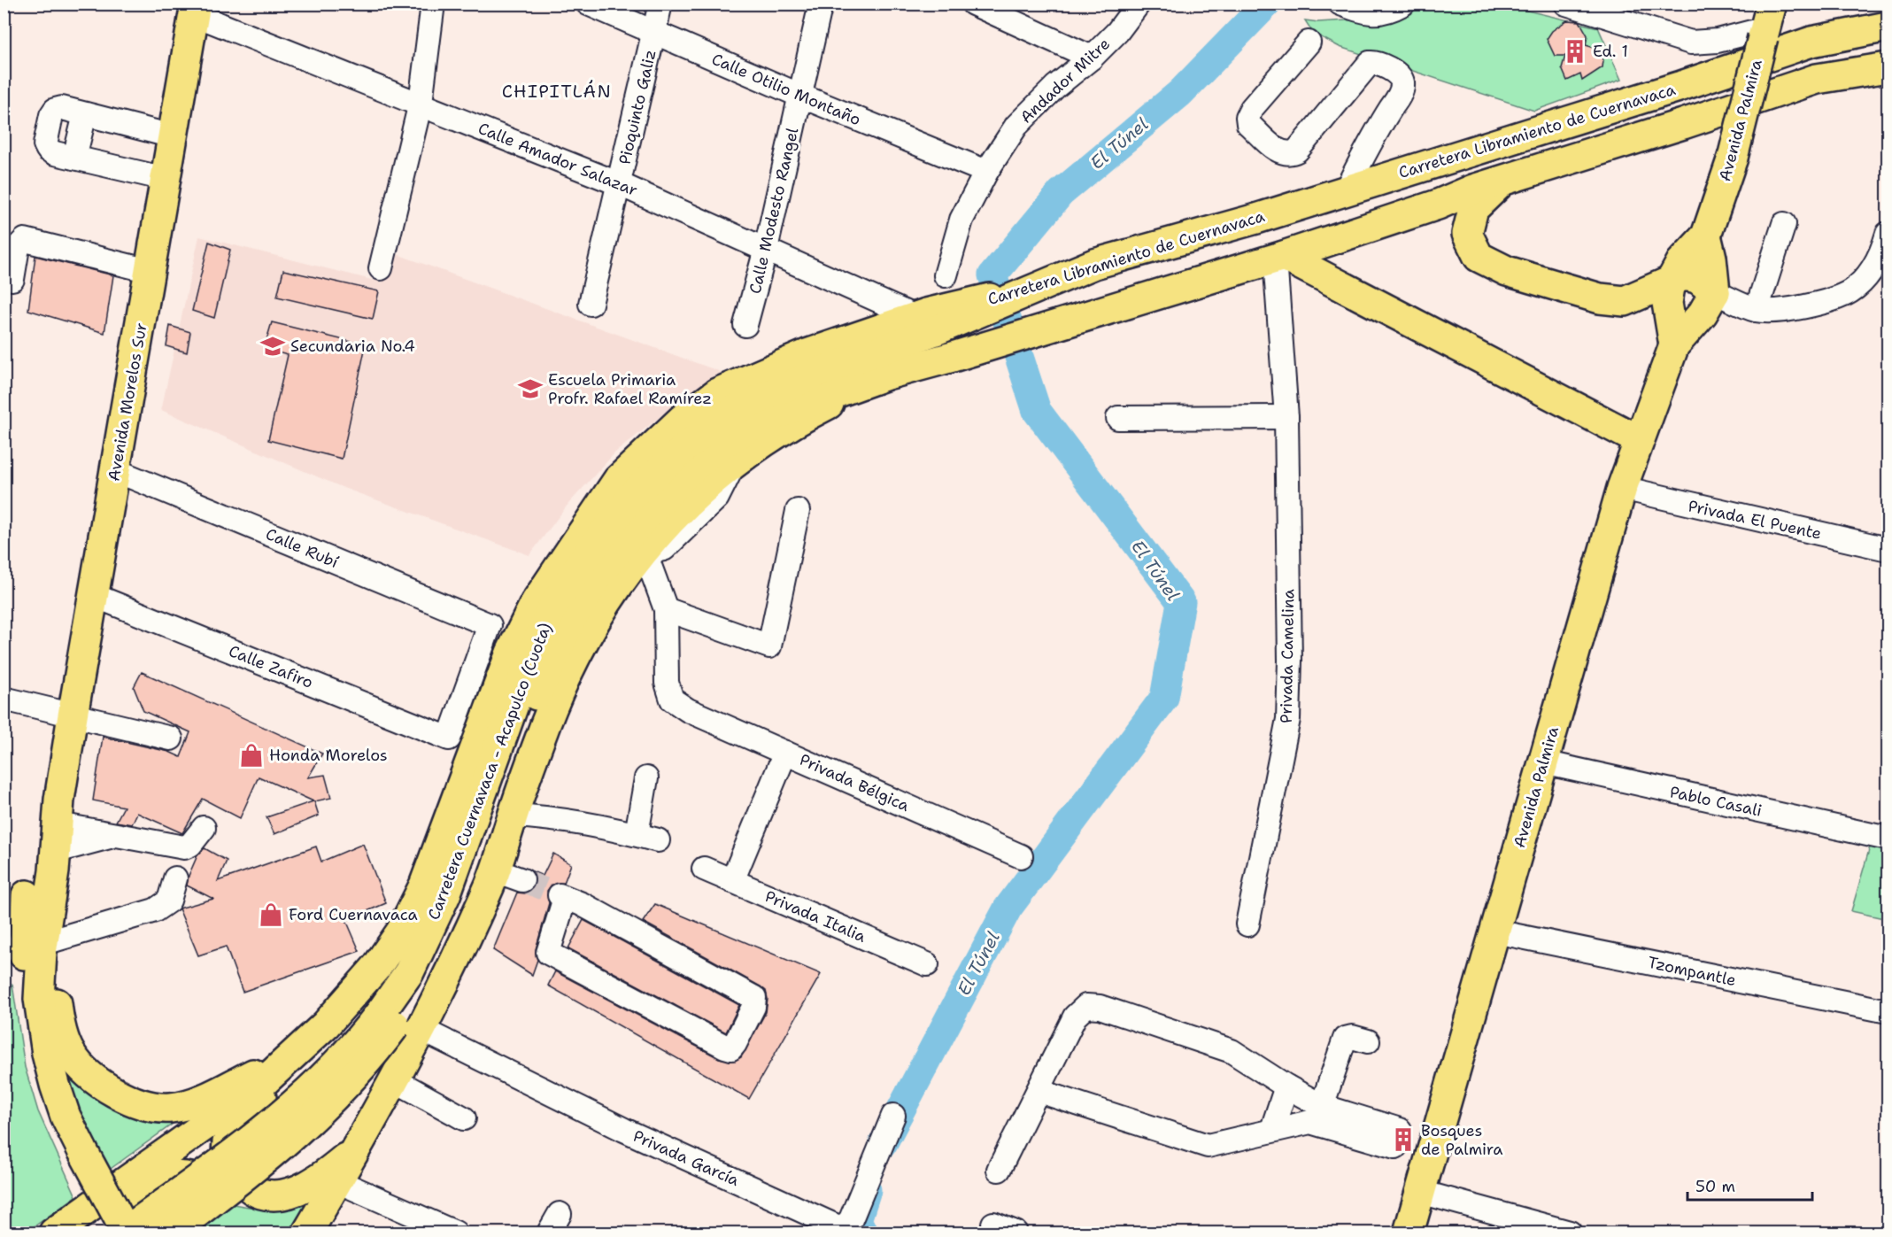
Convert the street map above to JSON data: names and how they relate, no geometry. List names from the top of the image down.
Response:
{
  "streets": {
    "main road": [
      "Avenida Palmira",
      "Carretera Libramiento de Cuernavaca",
      "Avenida Morelos Sur",
      "Carretera Cuernavaca - Acapulco (Cuota)"
    ],
    "street": [
      "Andador Mitre",
      "Calle Otilio Montaño",
      "Pioquinto Galiz",
      "Calle Amador Salazar",
      "Calle Modesto Rangel",
      "Privada El Puente",
      "Calle Rubí",
      "Privada Camelina",
      "Calle Zafiro",
      "Privada Bélgica",
      "Pablo Casali",
      "Privada Italia",
      "Tzompantle",
      "Privada García"
    ]
  },
  "crossings": [
    ["Andador Mitre", "Calle Otilio Montaño"],
    ["Calle Otilio Montaño", "Pioquinto Galiz"],
    ["Calle Otilio Montaño", "Calle Modesto Rangel"],
    ["Pioquinto Galiz", "Calle Amador Salazar"],
    ["Avenida Palmira", "Privada El Puente"],
    ["Avenida Palmira", "Pablo Casali"],
    ["Avenida Palmira", "Tzompantle"],
    ["Carretera Libramiento de Cuernavaca", "Carretera Cuernavaca - Acapulco (Cuota)"],
    ["Calle Amador Salazar", "Calle Modesto Rangel"],
    ["Calle Amador Salazar", "Avenida Morelos Sur"],
    ["Calle Amador Salazar", "Carretera Cuernavaca - Acapulco (Cuota)"],
    ["Avenida Morelos Sur", "Calle Rubí"],
    ["Avenida Morelos Sur", "Calle Zafiro"],
    ["Calle Rubí", "Calle Zafiro"],
    ["Privada Bélgica", "Privada Italia"]
  ],
  "districts": ["CHIPITLÁN"],
  "water": ["El Túnel"],
  "places": {
    "building": ["Ed. 1", "Bosques de Palmira"],
    "school or university": ["Secundaria No.4", "Escuela Primaria Profr. Rafael Ramírez"],
    "shop": ["Honda Morelos", "Ford Cuernavaca"]
  },
  "scale_bar": "50 m"
}
